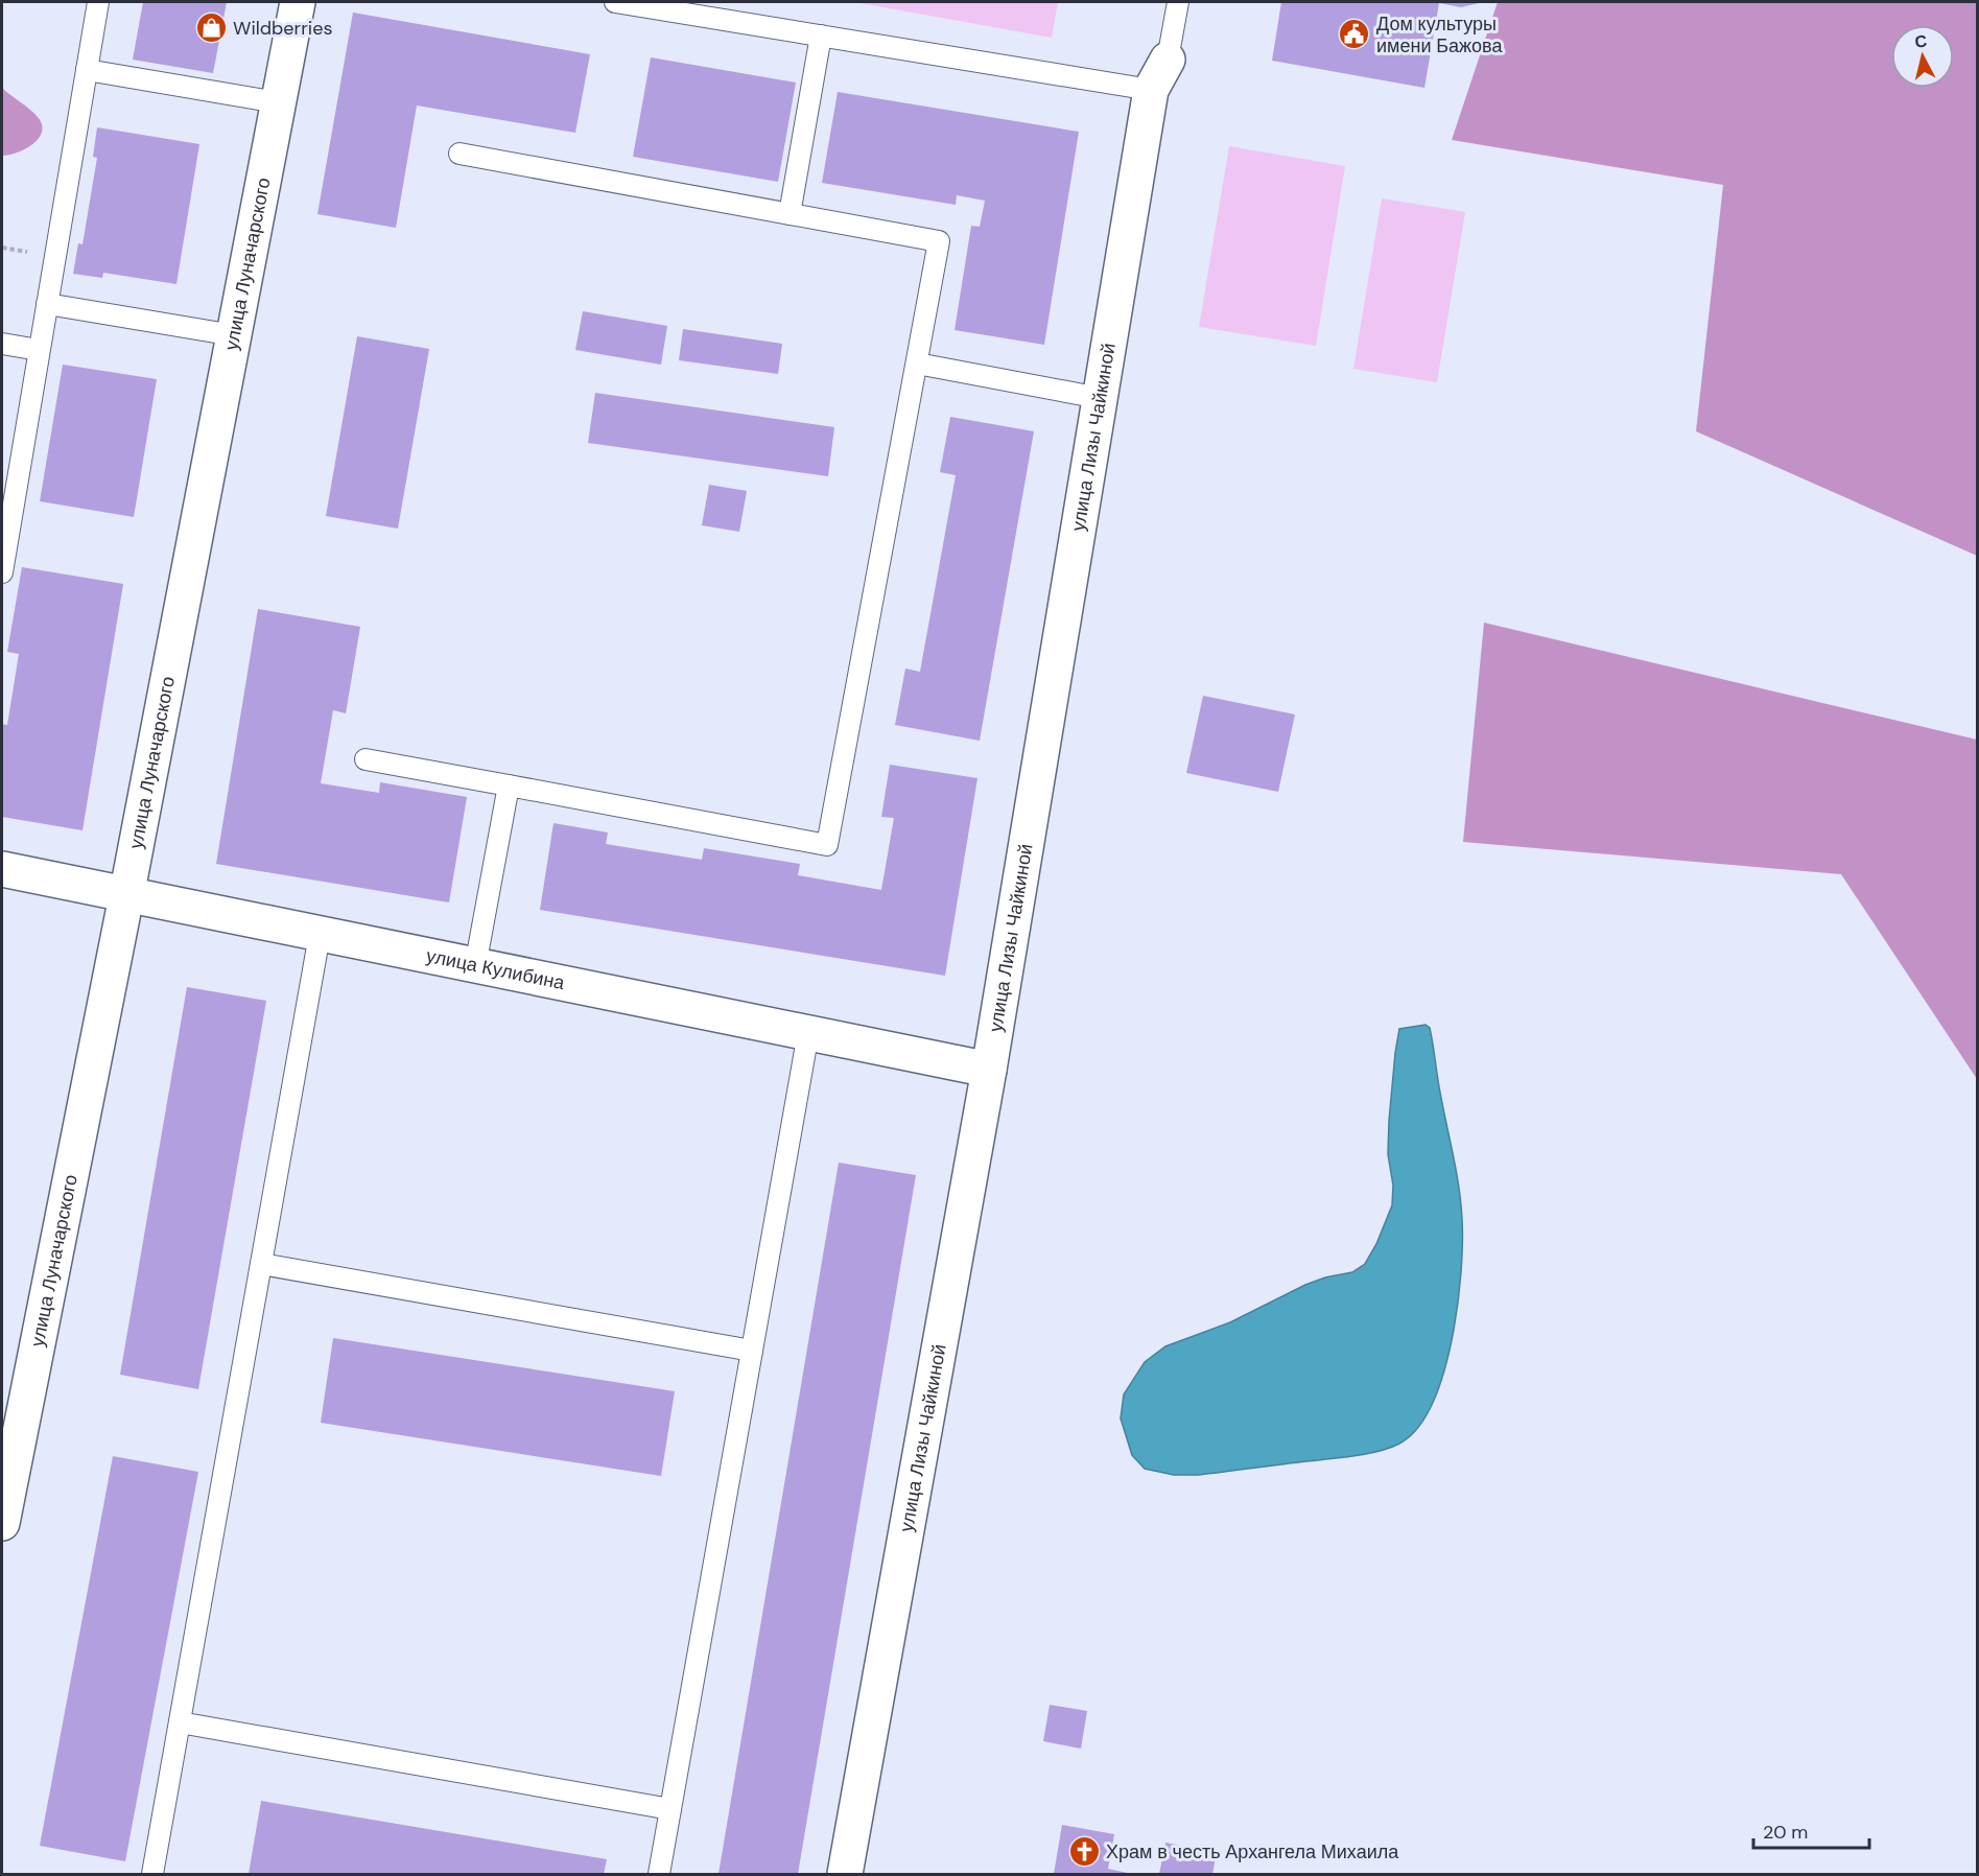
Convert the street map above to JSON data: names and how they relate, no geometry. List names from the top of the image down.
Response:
{
  "streets": {
    "street": ["улица Луначарского", "улица Лизы Чайкиной", "улица Кулибина"]
  },
  "crossings": [
    ["улица Луначарского", "улица Кулибина"],
    ["улица Лизы Чайкиной", "улица Кулибина"]
  ],
  "places": {
    "shop": ["Wildberries"],
    "public building": ["Дом культуры имени Бажова"],
    "church": ["Храм в честь Архангела Михаила"]
  },
  "scale_bar": "20 m",
  "north": "top"
}
